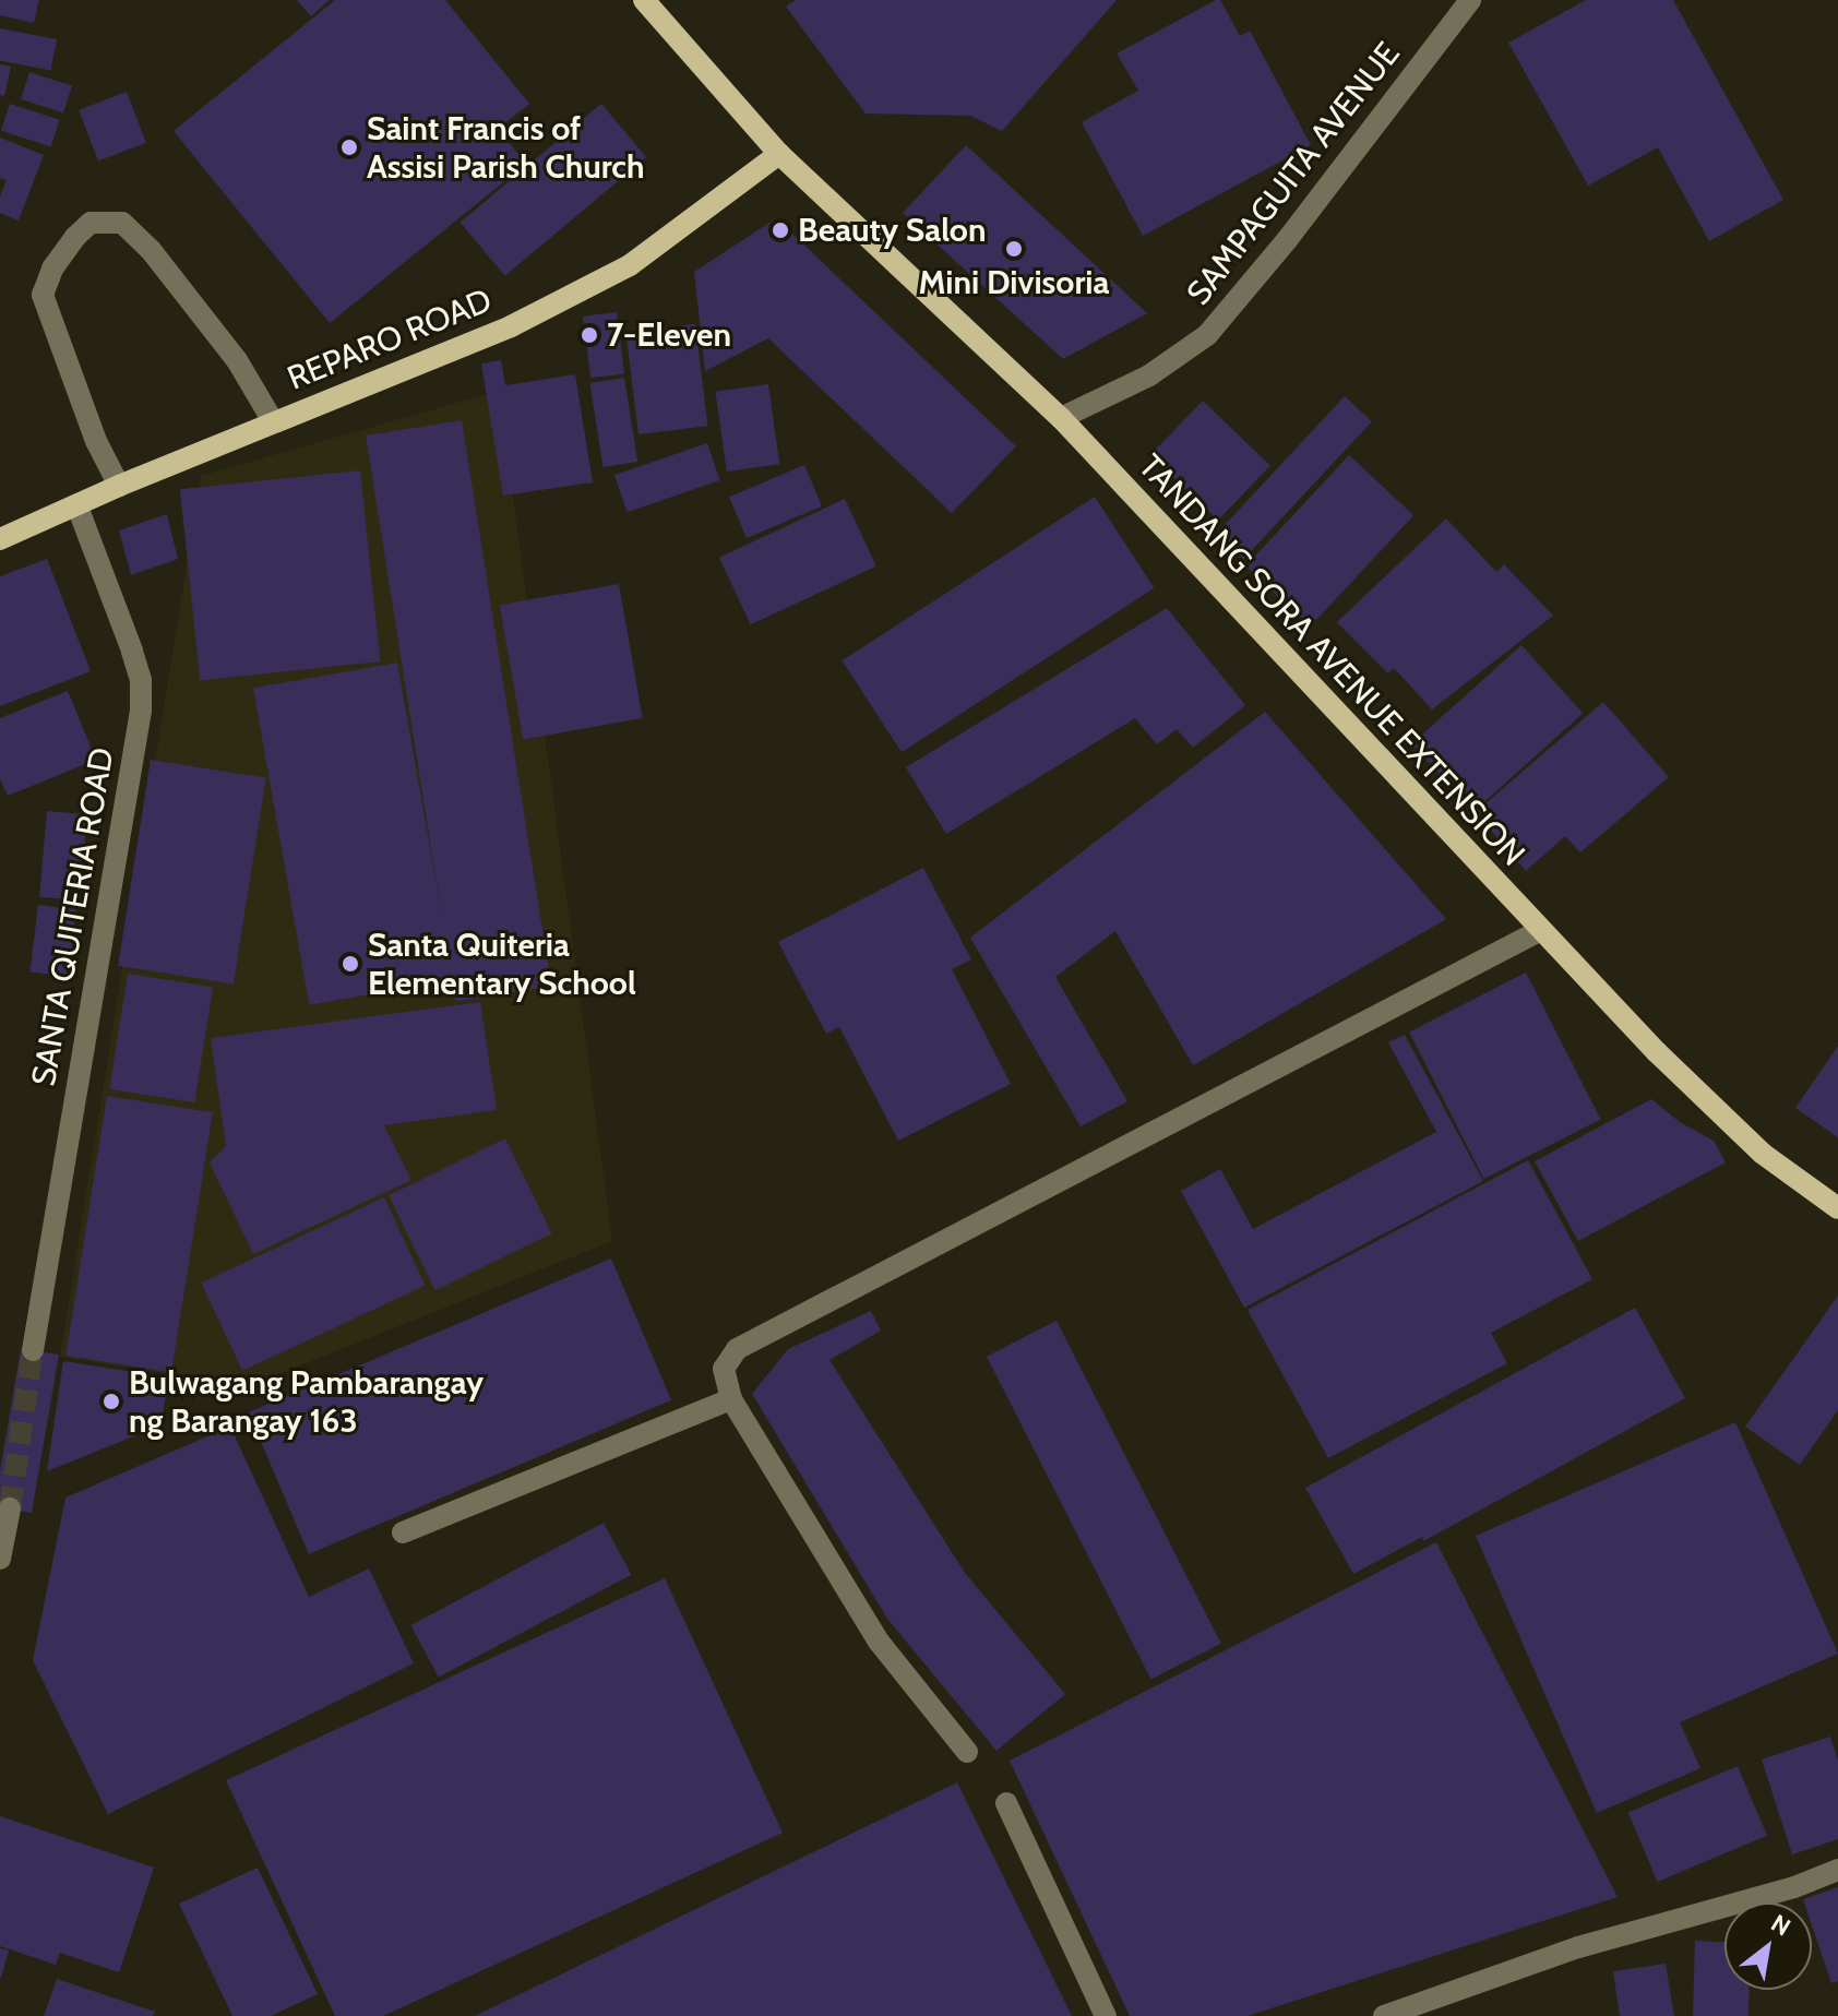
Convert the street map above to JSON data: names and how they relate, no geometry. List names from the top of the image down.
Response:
{
  "streets": {
    "main road": ["REPARO ROAD", "TANDANG SORA AVENUE EXTENSION"],
    "street": ["SAMPAGUITA AVENUE", "SANTA QUITERIA ROAD"]
  },
  "crossings": [
    ["SAMPAGUITA AVENUE", "TANDANG SORA AVENUE EXTENSION"],
    ["REPARO ROAD", "TANDANG SORA AVENUE EXTENSION"],
    ["REPARO ROAD", "SANTA QUITERIA ROAD"]
  ],
  "places": [
    "Saint Francis of Assisi Parish Church",
    "Beauty Salon",
    "Mini Divisoria",
    "7-Eleven",
    "Santa Quiteria Elementary School",
    "Bulwagang Pambarangay ng Barangay 163"
  ],
  "north": "top right"
}
